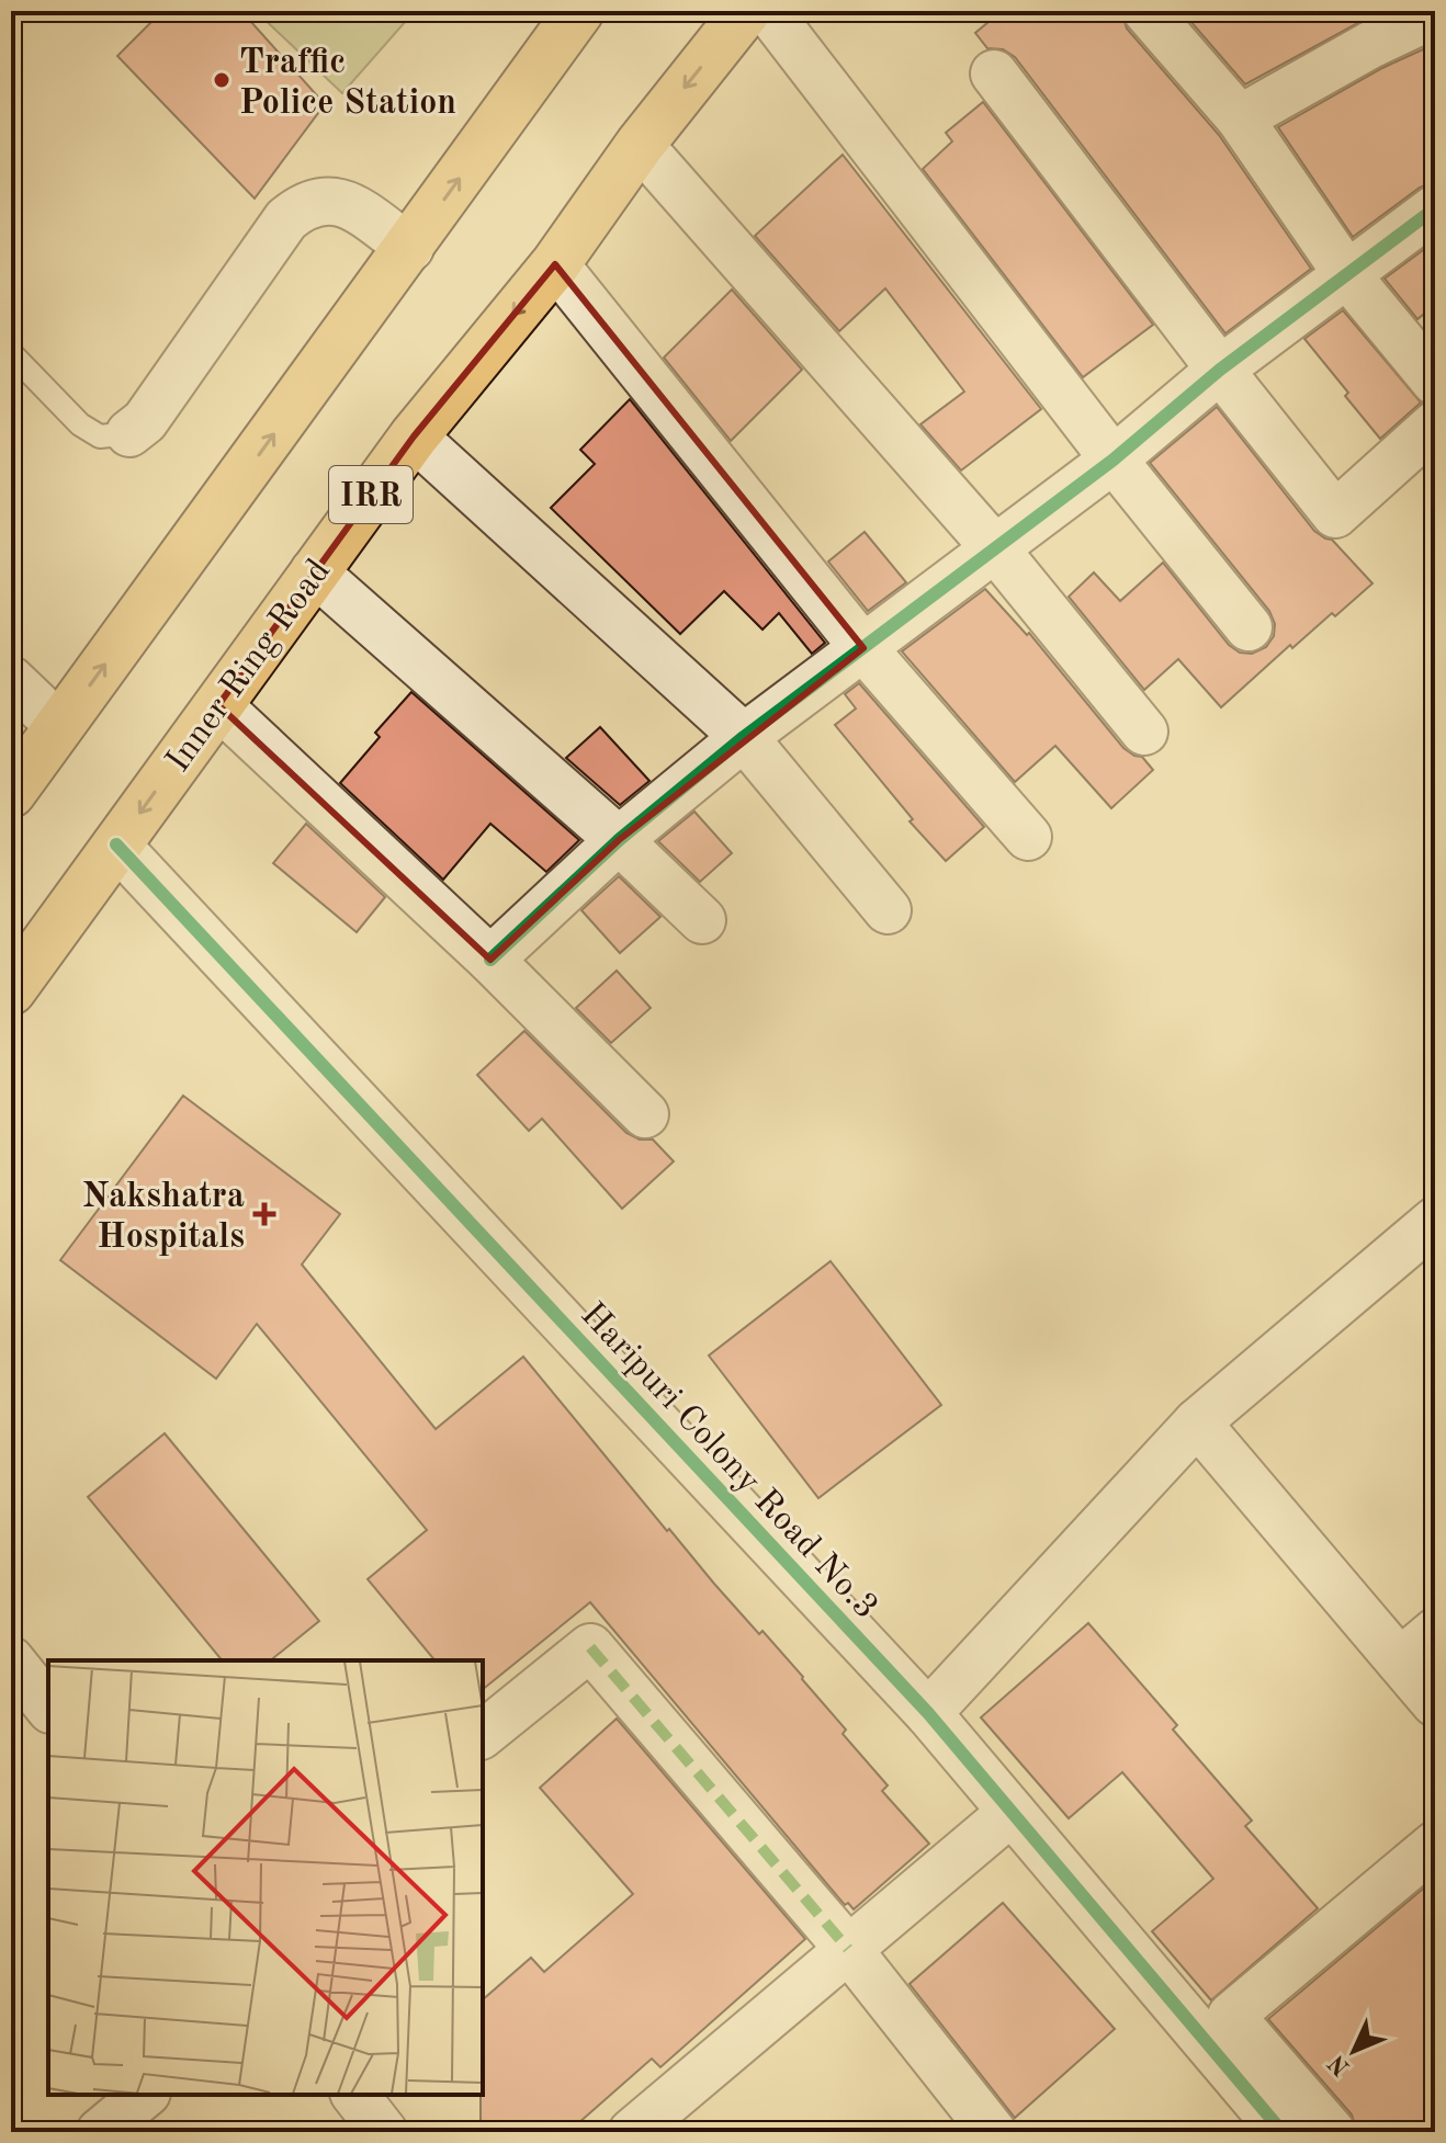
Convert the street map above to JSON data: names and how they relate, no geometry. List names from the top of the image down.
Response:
{
  "streets": {
    "highway": ["IRR", "Inner Ring Road"],
    "street": ["Haripuri Colony Road No.3"]
  },
  "crossings": [
    ["Inner Ring Road", "Haripuri Colony Road No.3"]
  ],
  "places": {
    "other": ["Traffic Police Station"],
    "health": ["Nakshatra Hospitals"]
  },
  "north": "bottom left"
}
